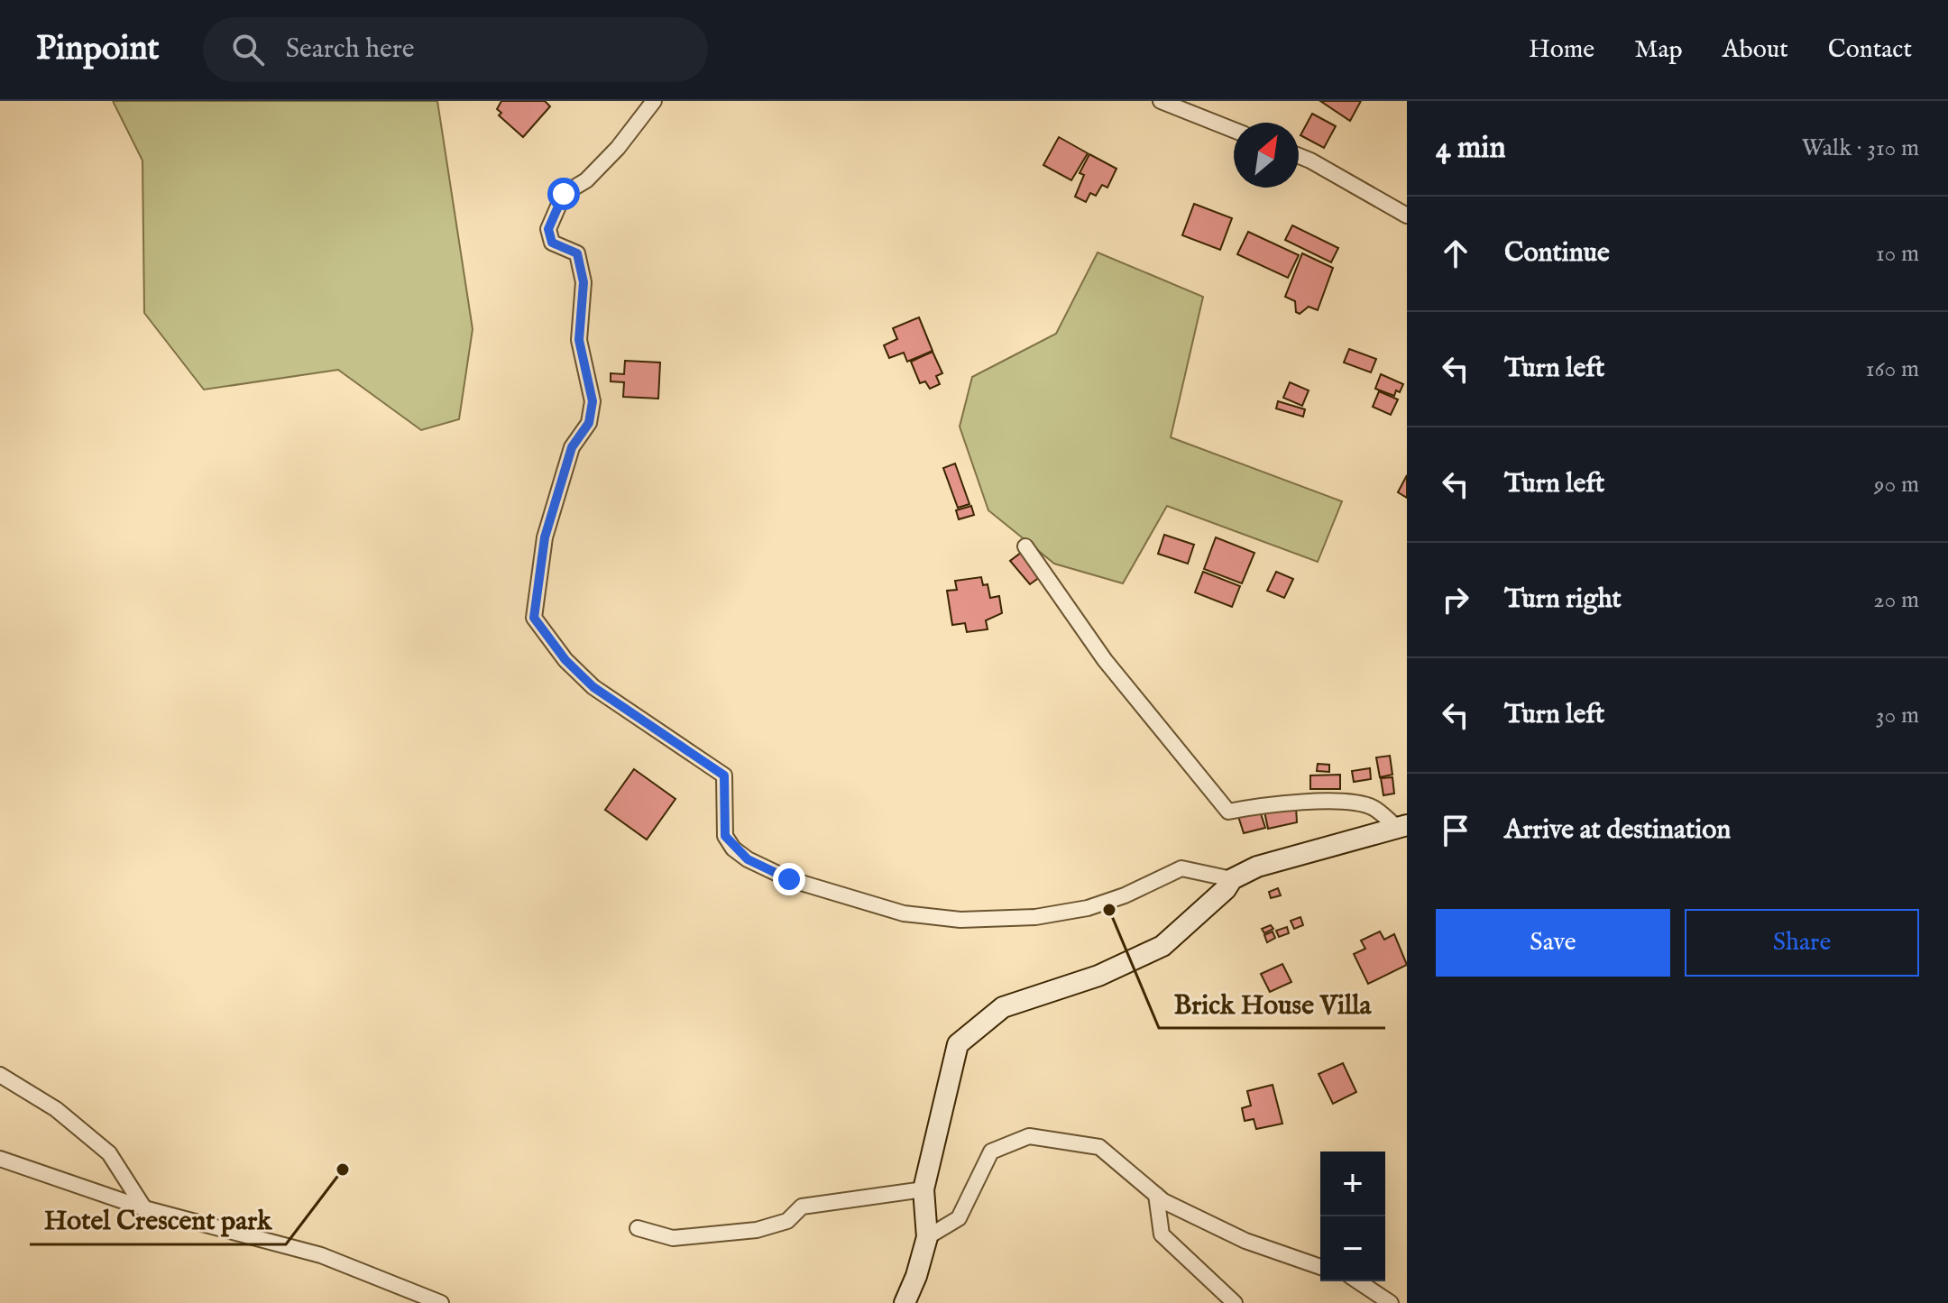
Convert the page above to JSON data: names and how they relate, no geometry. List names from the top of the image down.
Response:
{
  "places": ["Brick House Villa", "Hotel Crescent park"],
  "north": "top right",
  "page": {
    "header": "Pinpoint",
    "search": "Search here",
    "nav": [
      "Home",
      "Map",
      "About",
      "Contact"
    ],
    "heading": ["4 min", "Walk · 310 m"],
    "list": [
      ["Continue", "10 m"],
      ["Turn left", "160 m"],
      ["Turn left", "90 m"],
      ["Turn right", "20 m"],
      ["Turn left", "30 m"],
      "Arrive at destination"
    ],
    "buttons": ["Save", "Share"],
    "map_buttons": ["+", "−"]
  }
}
